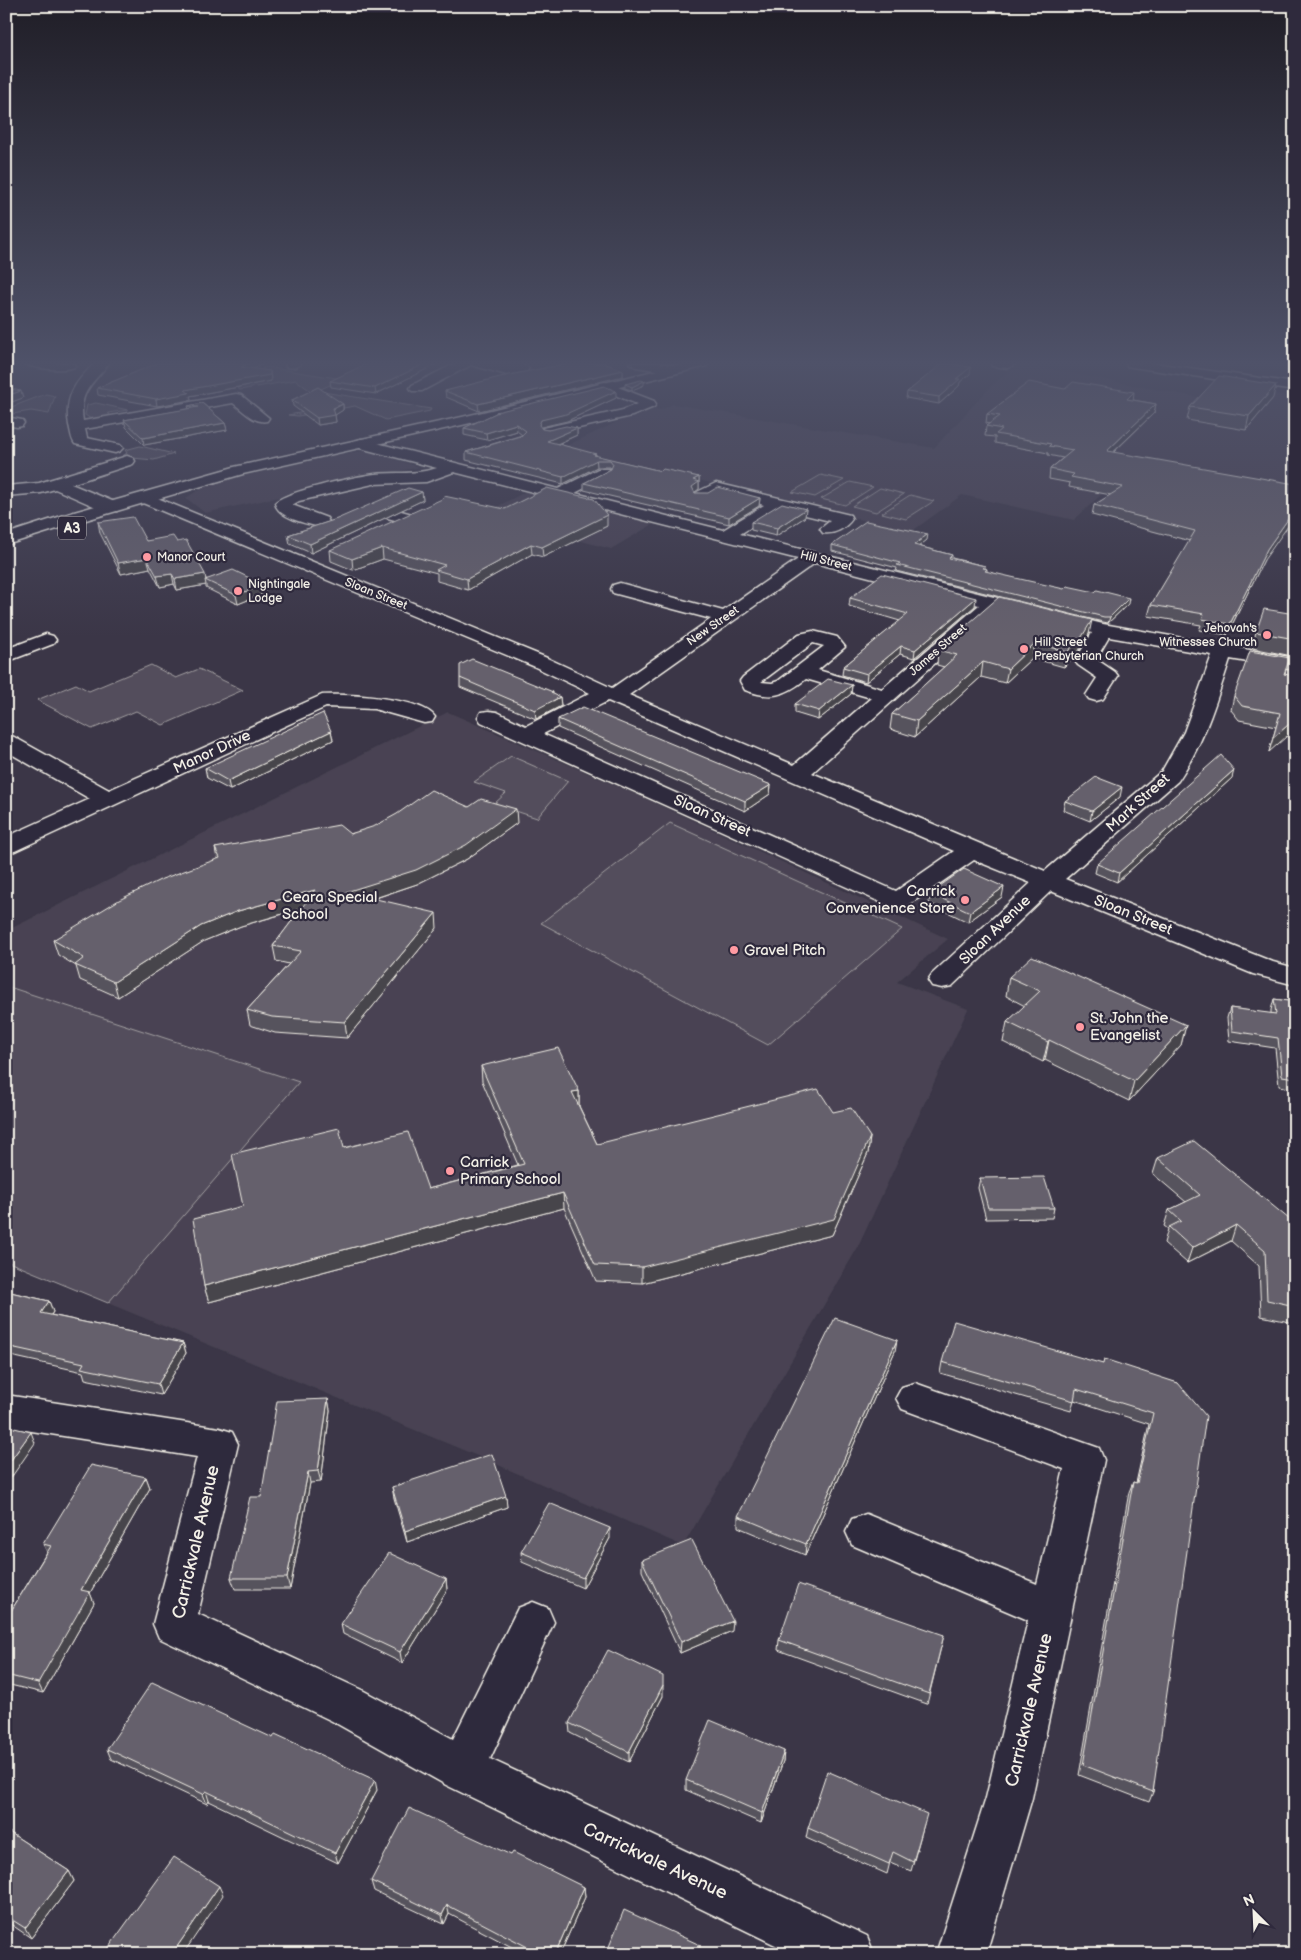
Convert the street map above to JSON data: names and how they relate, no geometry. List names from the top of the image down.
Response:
{
  "streets": {
    "main road": [
      "A3",
      "Hill Street",
      "Sloan Street",
      "New Street",
      "James Street",
      "Manor Drive",
      "Mark Street",
      "Sloan Avenue",
      "Carrickvale Avenue"
    ]
  },
  "crossings": [
    ["A3", "Sloan Street"],
    ["Hill Street", "New Street"],
    ["Hill Street", "James Street"],
    ["Hill Street", "Mark Street"],
    ["Sloan Street", "New Street"],
    ["Sloan Street", "James Street"],
    ["Sloan Street", "Mark Street"],
    ["Sloan Street", "Sloan Avenue"],
    ["Mark Street", "Sloan Avenue"]
  ],
  "places": [
    "Manor Court",
    "Nightingale Lodge",
    "Jehovah's Witnesses Church",
    "Hill Street Presbyterian Church",
    "Carrick Convenience Store",
    "Ceara Special School",
    "Gravel Pitch",
    "St. John the Evangelist",
    "Carrick Primary School"
  ],
  "north": "top left"
}
